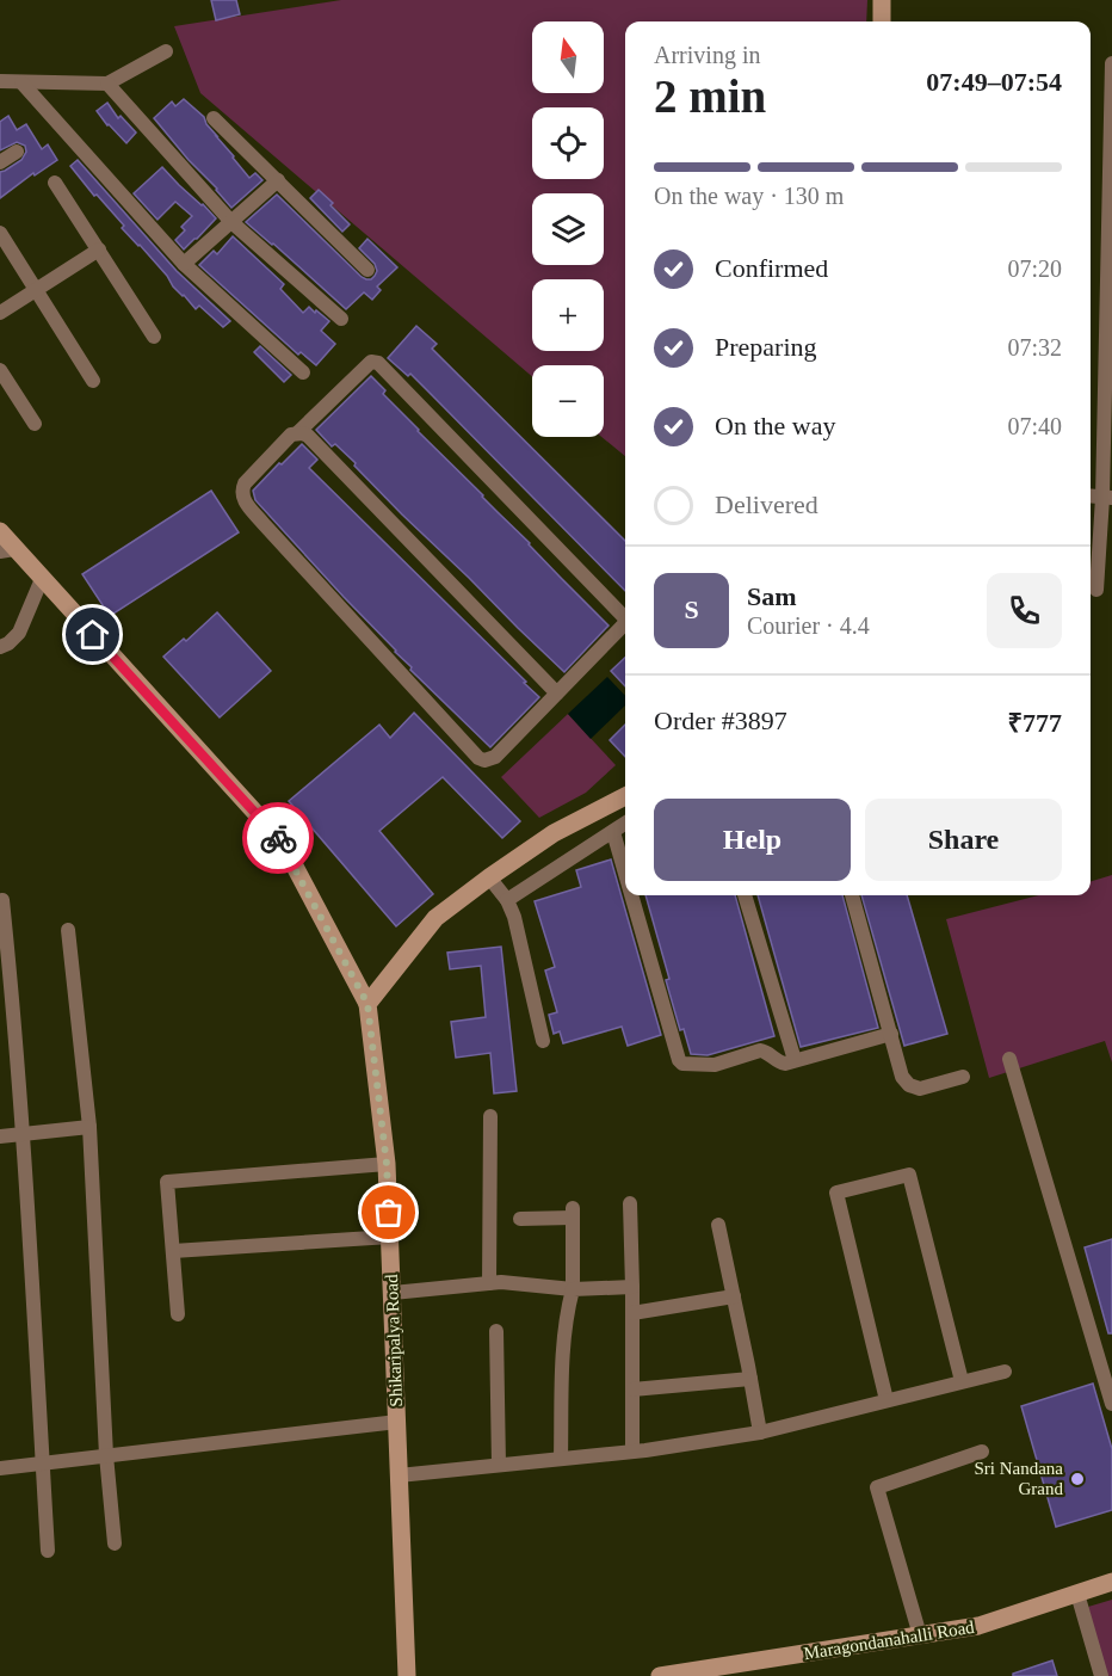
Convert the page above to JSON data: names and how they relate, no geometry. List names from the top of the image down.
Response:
{
  "streets": {
    "street": ["Shikaripalya Road", "Maragondanahalli Road"]
  },
  "places": ["Sri Nandana Grand"],
  "north": "top",
  "page": {
    "map_buttons": ["+", "−"],
    "heading": ["2 min", "Arriving in", "07:49–07:54"],
    "panel": [
      "Sam",
      "Courier · 4.4",
      "Order #3897",
      "₹777"
    ],
    "bar": "On the way · 130 m",
    "list": [
      ["Confirmed", "07:20"],
      ["Preparing", "07:32"],
      ["On the way", "07:40"],
      "Delivered"
    ],
    "round": "S",
    "buttons": ["Help", "Share"]
  }
}
